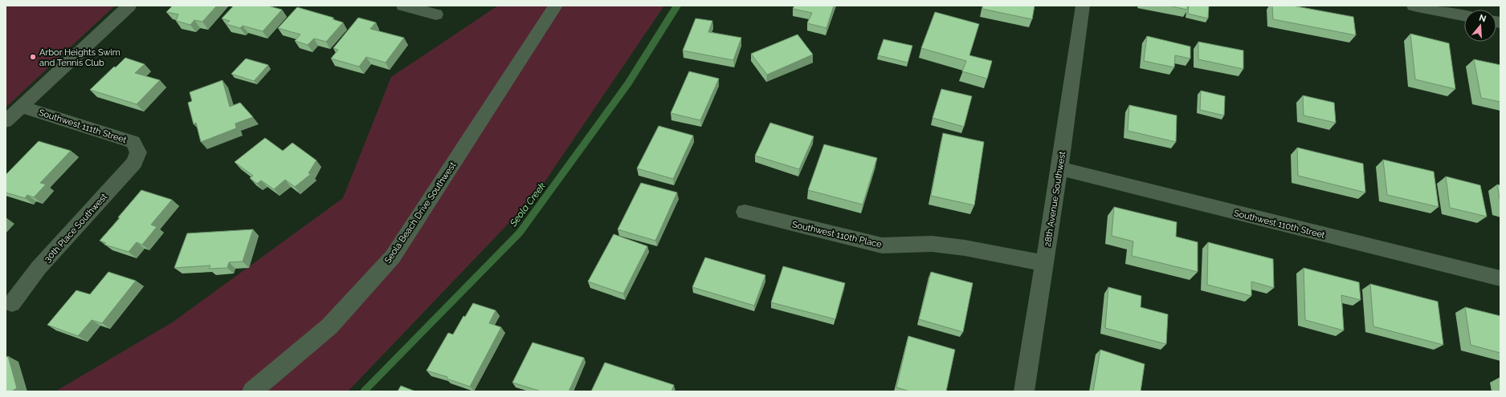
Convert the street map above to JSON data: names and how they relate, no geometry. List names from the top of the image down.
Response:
{
  "streets": {
    "street": [
      "Southwest 111th Street",
      "28th Avenue Southwest",
      "Seola Beach Drive Southwest",
      "Southwest 110th Street",
      "30th Place Southwest",
      "Southwest 110th Place"
    ]
  },
  "crossings": [
    ["Southwest 111th Street", "30th Place Southwest"],
    ["28th Avenue Southwest", "Southwest 110th Street"],
    ["28th Avenue Southwest", "Southwest 110th Place"]
  ],
  "water": ["Seola Creek"],
  "places": ["Arbor Heights Swim and Tennis Club"],
  "north": "top"
}
